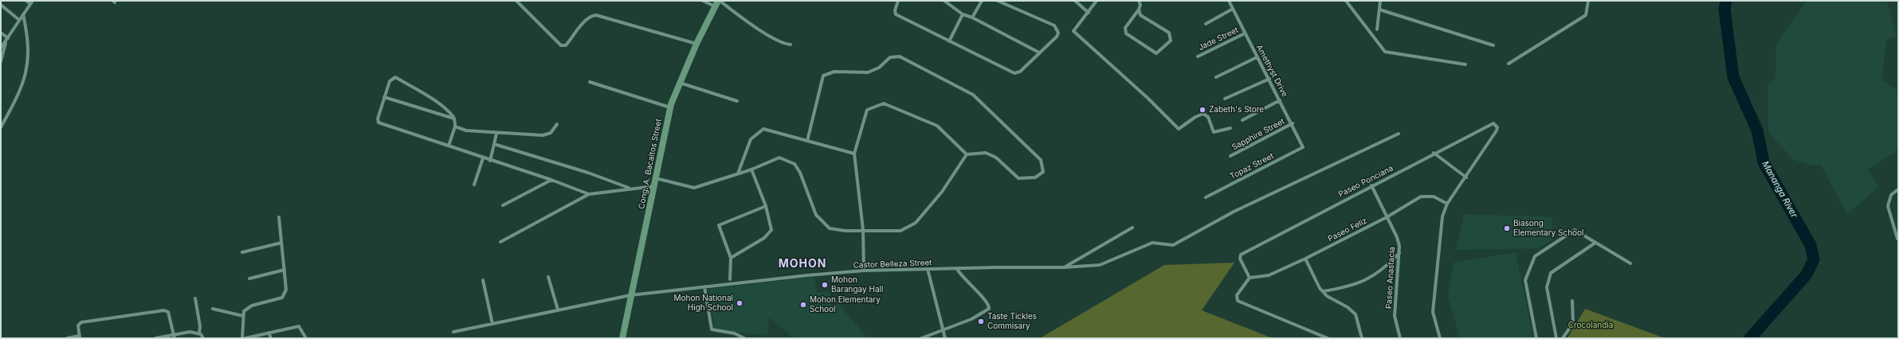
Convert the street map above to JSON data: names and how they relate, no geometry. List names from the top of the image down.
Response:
{
  "streets": {
    "street": [
      "Jade Street",
      "Amethyst Drive",
      "Sapphire Street",
      "Cong. A. Bacaltos Street",
      "Topaz Street",
      "Paseo Ponciana",
      "Paseo Feliz",
      "Castor Belleza Street",
      "Paseo Anastacia"
    ]
  },
  "crossings": [
    ["Jade Street", "Amethyst Drive"],
    ["Amethyst Drive", "Sapphire Street"],
    ["Amethyst Drive", "Topaz Street"],
    ["Cong. A. Bacaltos Street", "Castor Belleza Street"],
    ["Paseo Ponciana", "Paseo Feliz"],
    ["Paseo Ponciana", "Paseo Anastacia"],
    ["Paseo Feliz", "Paseo Anastacia"]
  ],
  "districts": ["MOHON"],
  "water": ["Mananga River"],
  "parks": ["Crocolandia"],
  "places": [
    "Zabeth's Store",
    "Biasong Elementary School",
    "Mohon Barangay Hall",
    "Mohon National High School",
    "Mohon Elementary School",
    "Taste Tickles Commisary"
  ]
}
